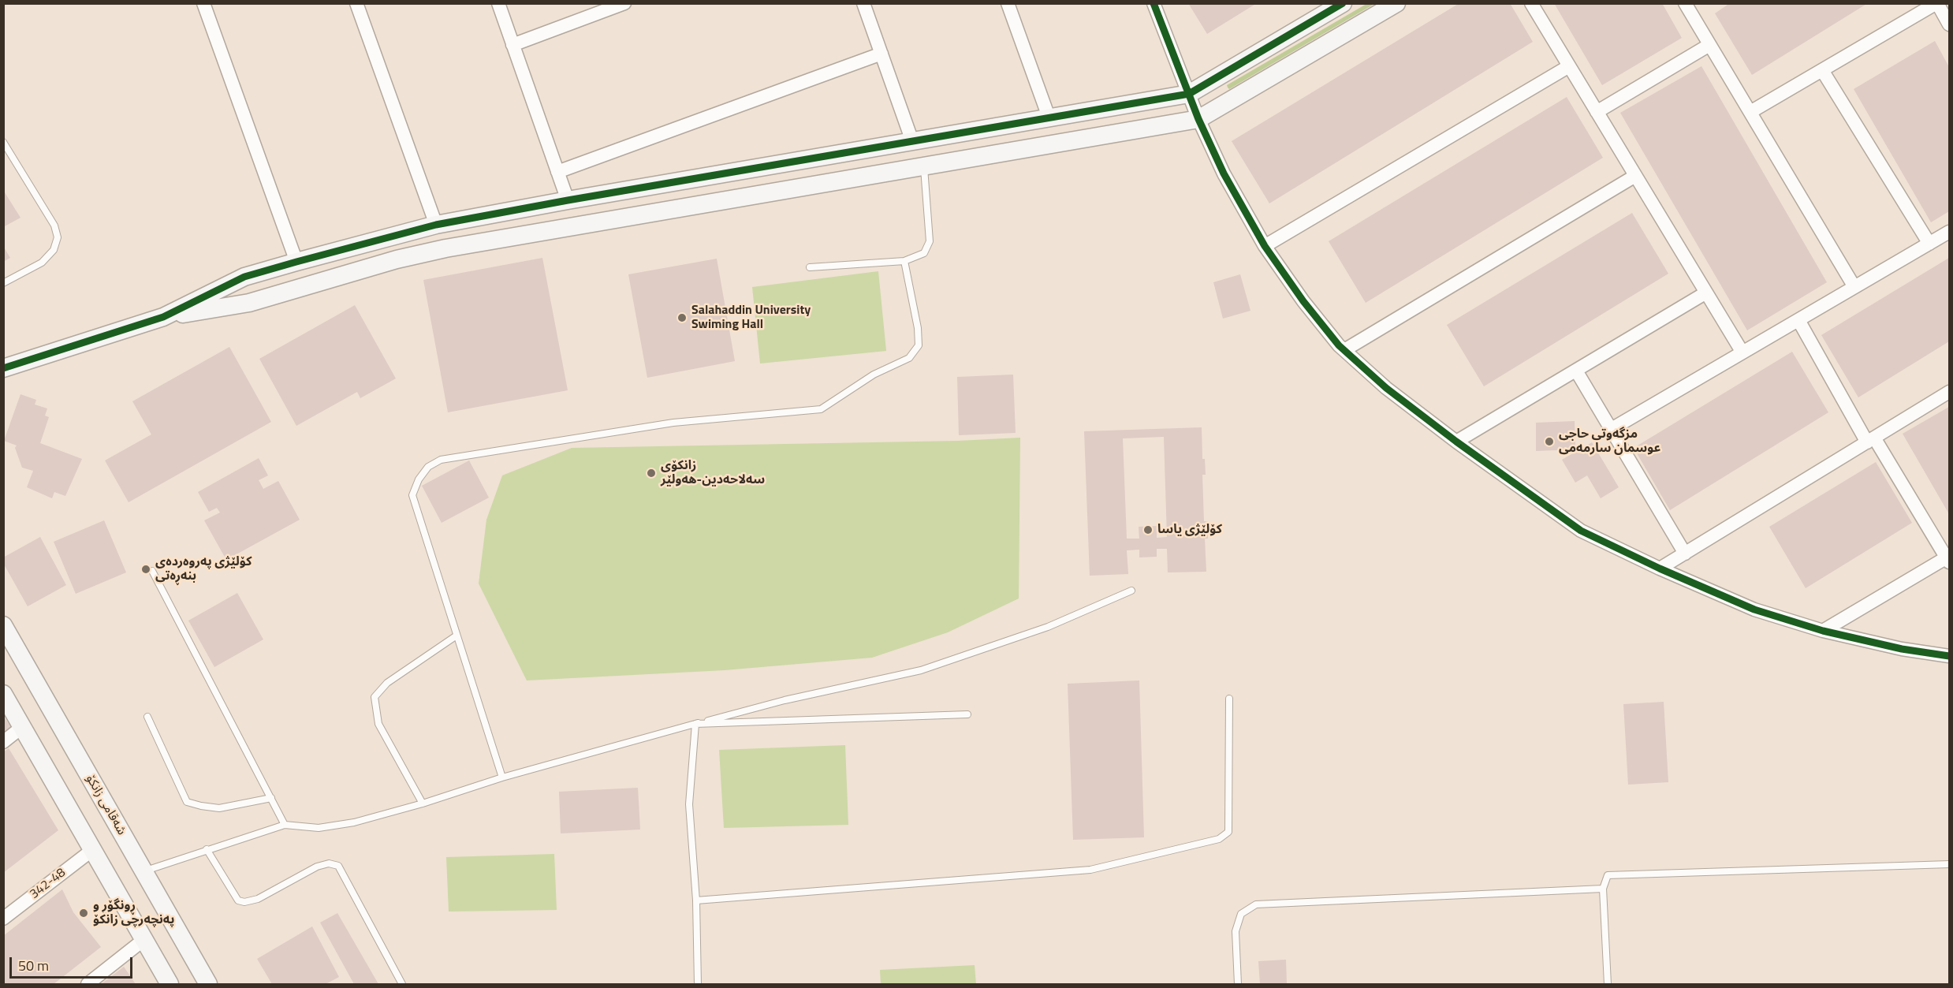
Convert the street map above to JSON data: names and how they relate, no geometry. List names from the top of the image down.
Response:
{
  "streets": {
    "street": ["شەقامی زانکۆ", "342-48"]
  },
  "places": [
    "Salahaddin University Swiming Hall",
    "مزگەوتی حاجی عوسمان سارمەمی",
    "زانکۆی سەلاحەدین-هەولێر",
    "کۆلێژی یاسا",
    "کۆلێژی پەروەردەی بنەڕەتی",
    "ڕونگۆڕ و پەنچەرچی زانکۆ"
  ],
  "scale_bar": "50 m"
}
